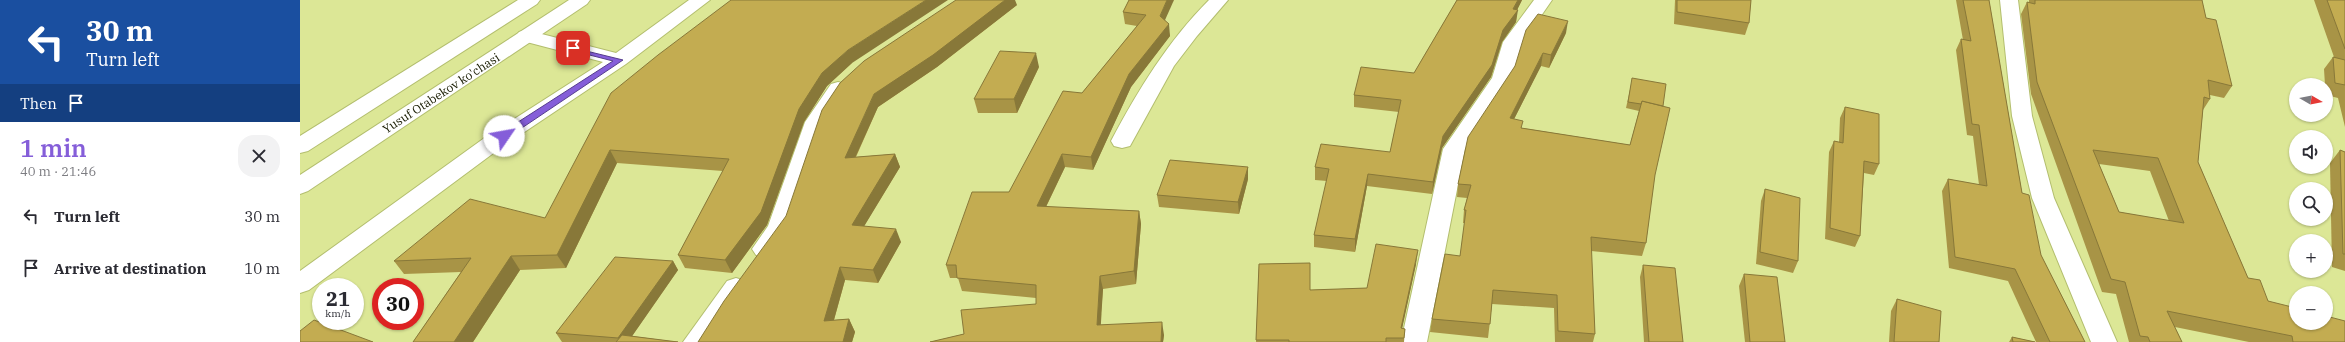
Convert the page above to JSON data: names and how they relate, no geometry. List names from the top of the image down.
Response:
{
  "streets": {
    "street": ["Yusuf Otabekov ko'chasi"]
  },
  "north": "right",
  "page": {
    "turn": ["30 m", "Turn left"],
    "map_buttons": ["+", "−"],
    "then": "Then",
    "heading": ["1 min", "40 m · 21:46"],
    "list": [
      {
        "name": "Turn left",
        "value": "30 m"
      },
      {
        "name": "Arrive at destination",
        "value": "10 m"
      }
    ],
    "speed": "21 km/h",
    "limit": "30"
  }
}
